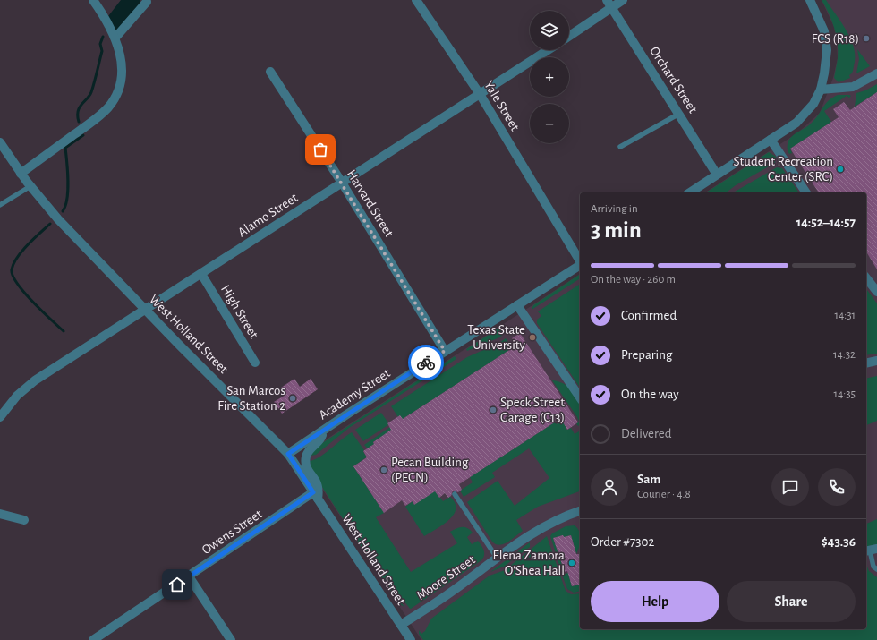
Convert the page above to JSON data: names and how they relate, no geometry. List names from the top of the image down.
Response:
{
  "streets": {
    "street": [
      "Orchard Street",
      "Yale Street",
      "Harvard Street",
      "Alamo Street",
      "High Street",
      "West Holland Street",
      "Academy Street",
      "Owens Street",
      "Moore Street"
    ]
  },
  "crossings": [
    ["Yale Street", "Alamo Street"],
    ["Harvard Street", "Alamo Street"],
    ["Harvard Street", "Academy Street"],
    ["Alamo Street", "High Street"],
    ["Alamo Street", "West Holland Street"],
    ["West Holland Street", "Academy Street"],
    ["West Holland Street", "Owens Street"],
    ["West Holland Street", "Moore Street"]
  ],
  "places": [
    "FCS (R18)",
    "Student Recreation Center (SRC)",
    "Texas State University",
    "San Marcos Fire Station 2",
    "Speck Street Garage (C13)",
    "Pecan Building (PECN)",
    "Elena Zamora O'Shea Hall"
  ],
  "page": {
    "map_buttons": ["+", "−"],
    "heading": ["3 min", "Arriving in", "14:52–14:57"],
    "panel": [
      "Sam",
      "Courier · 4.8",
      "Order #7302",
      "$43.36"
    ],
    "bar": "On the way · 260 m",
    "list": [
      ["Confirmed", "14:31"],
      ["Preparing", "14:32"],
      ["On the way", "14:35"],
      "Delivered"
    ],
    "buttons": ["Help", "Share"]
  }
}
